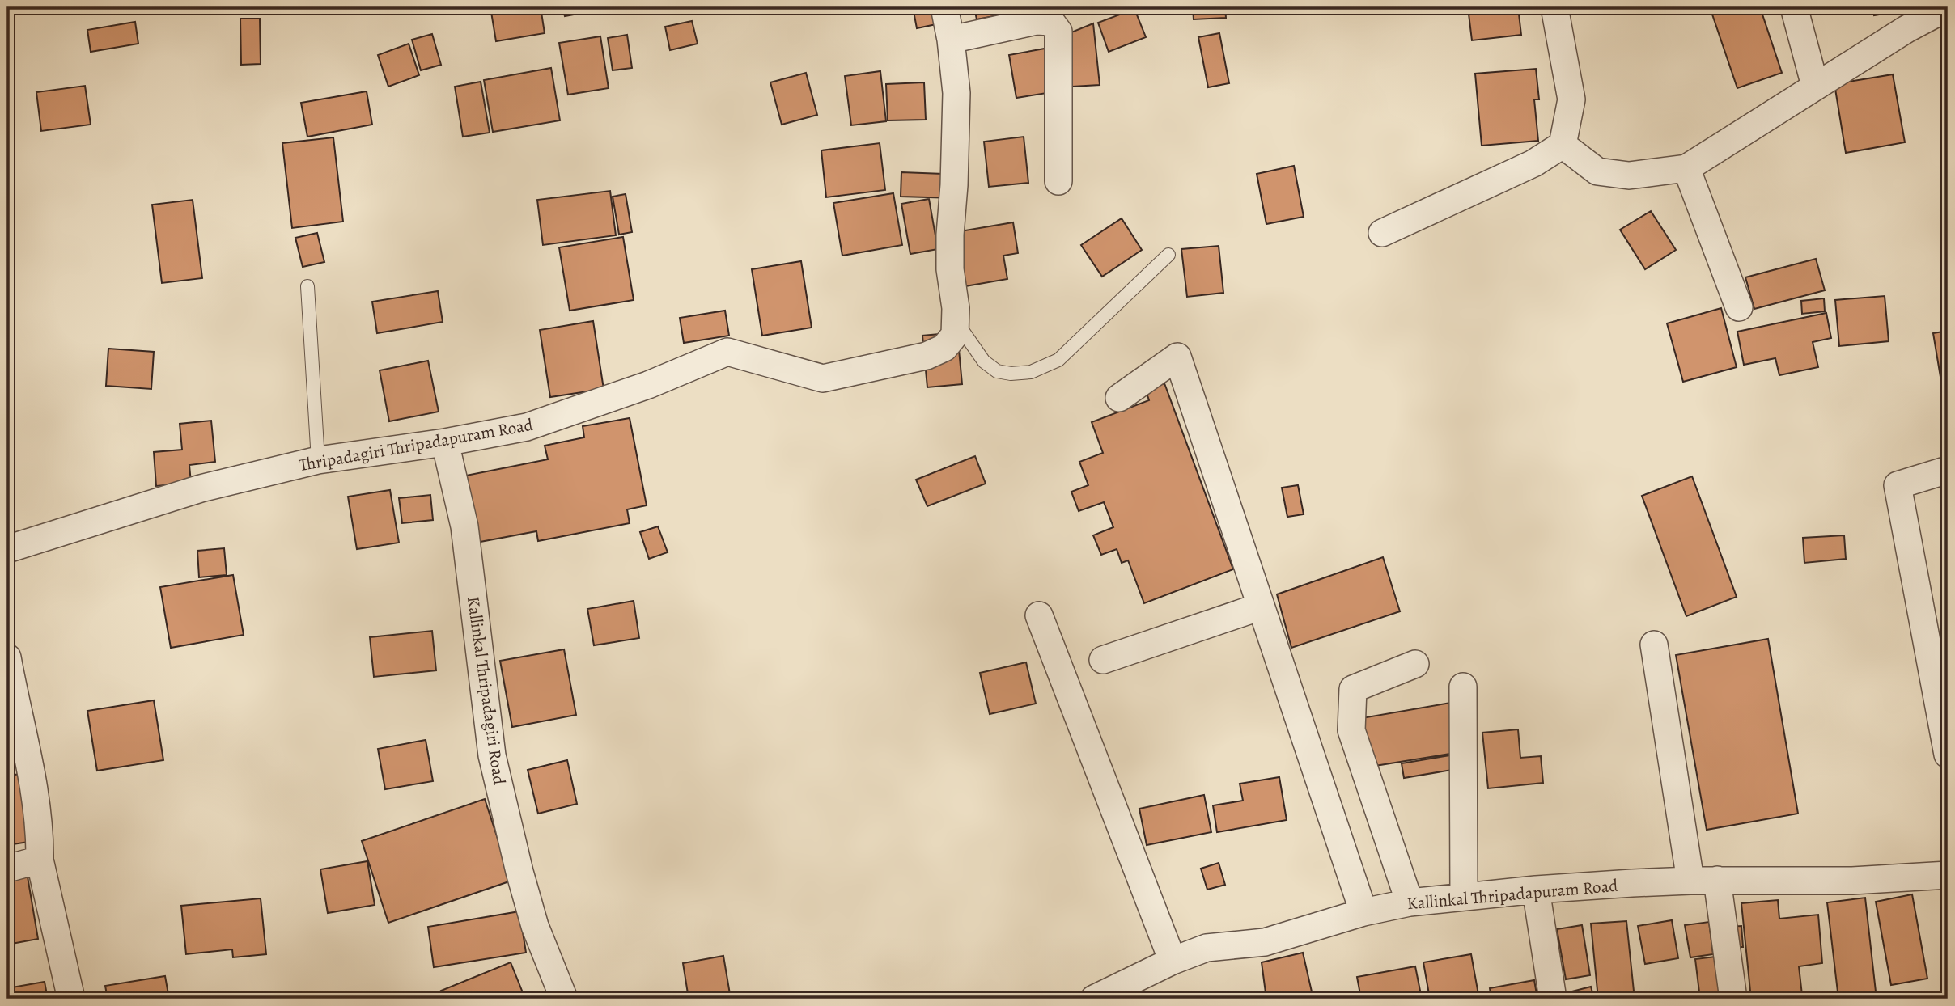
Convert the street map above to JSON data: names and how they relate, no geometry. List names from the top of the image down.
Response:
{
  "streets": {
    "street": ["Thripadagiri Thripadapuram Road", "Kallinkal Thripadagiri Road", "Kallinkal Thripadapuram Road"]
  },
  "crossings": [
    ["Thripadagiri Thripadapuram Road", "Kallinkal Thripadagiri Road"]
  ]
}
